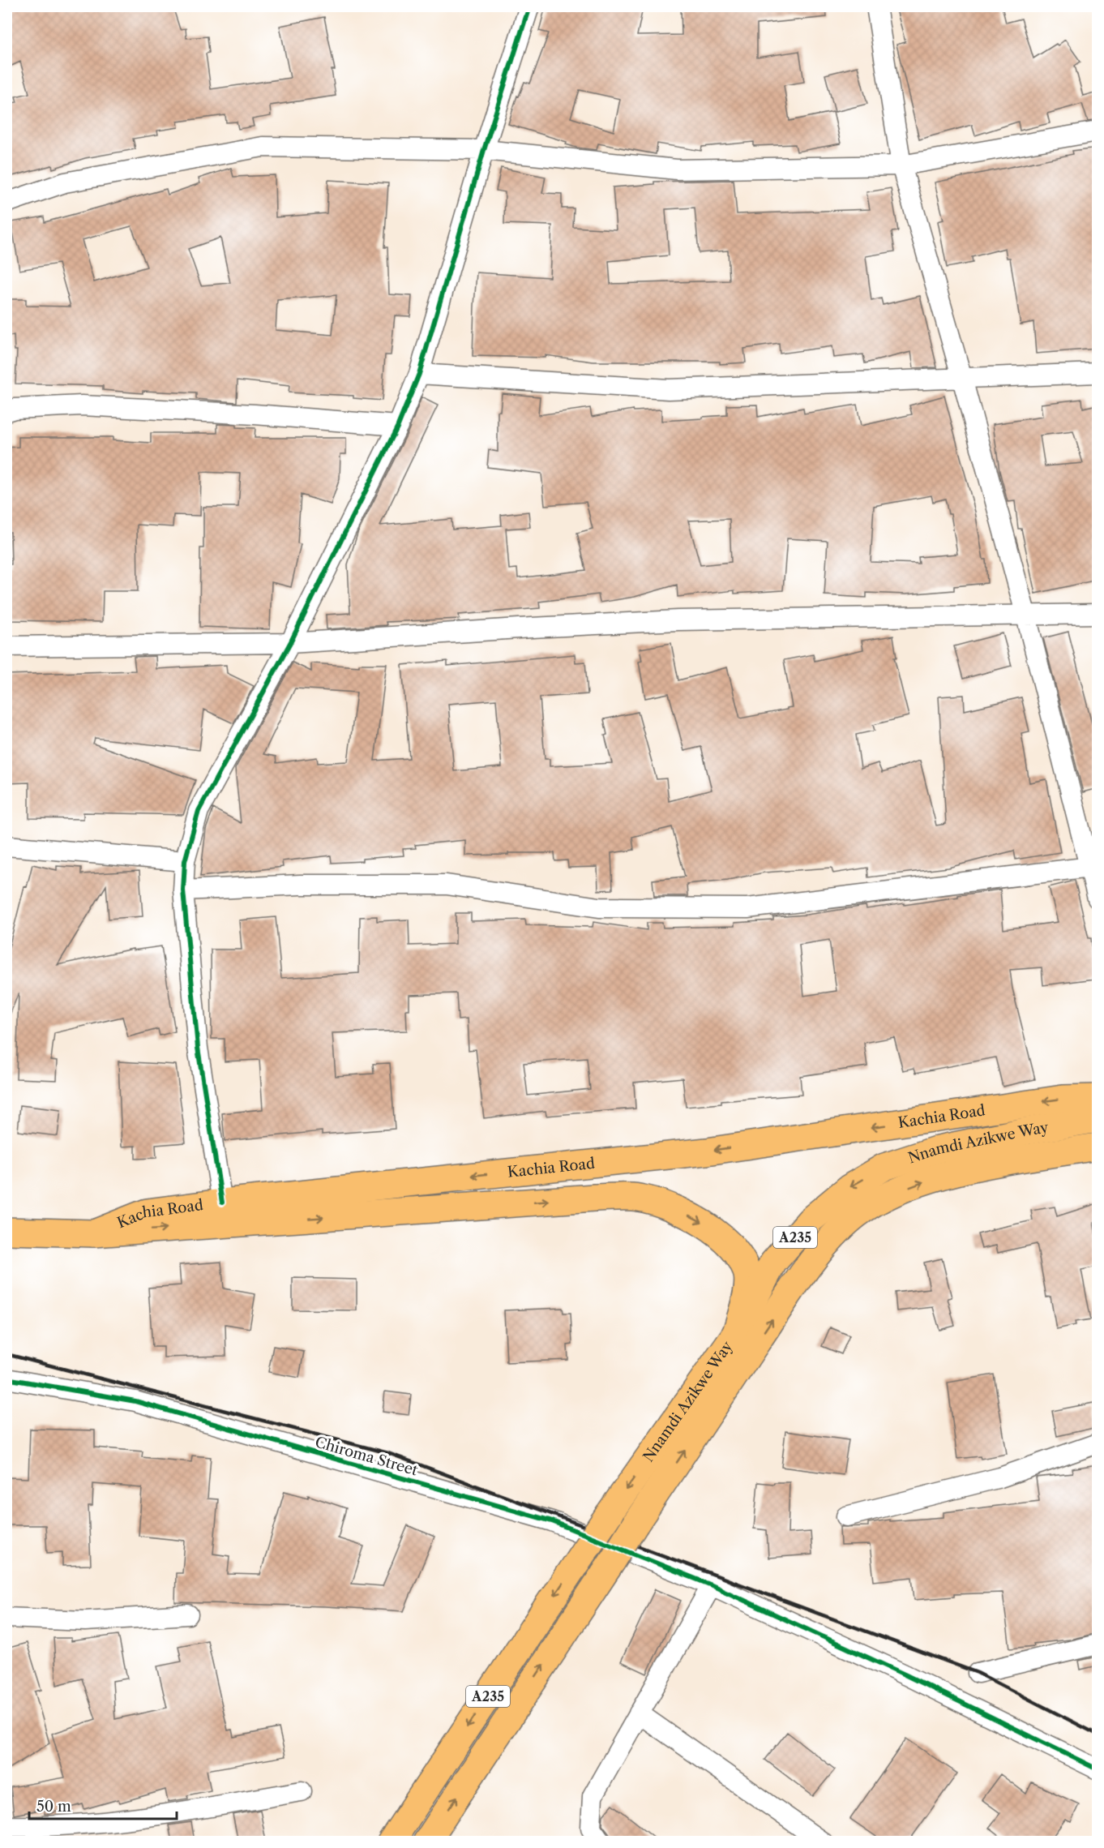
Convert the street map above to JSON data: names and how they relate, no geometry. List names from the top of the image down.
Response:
{
  "streets": {
    "main road": ["Kachia Road", "Nnamdi Azikwe Way", "A235"],
    "street": ["Chiroma Street"]
  },
  "one_way": ["Kachia Road"],
  "scale_bar": "50 m"
}
